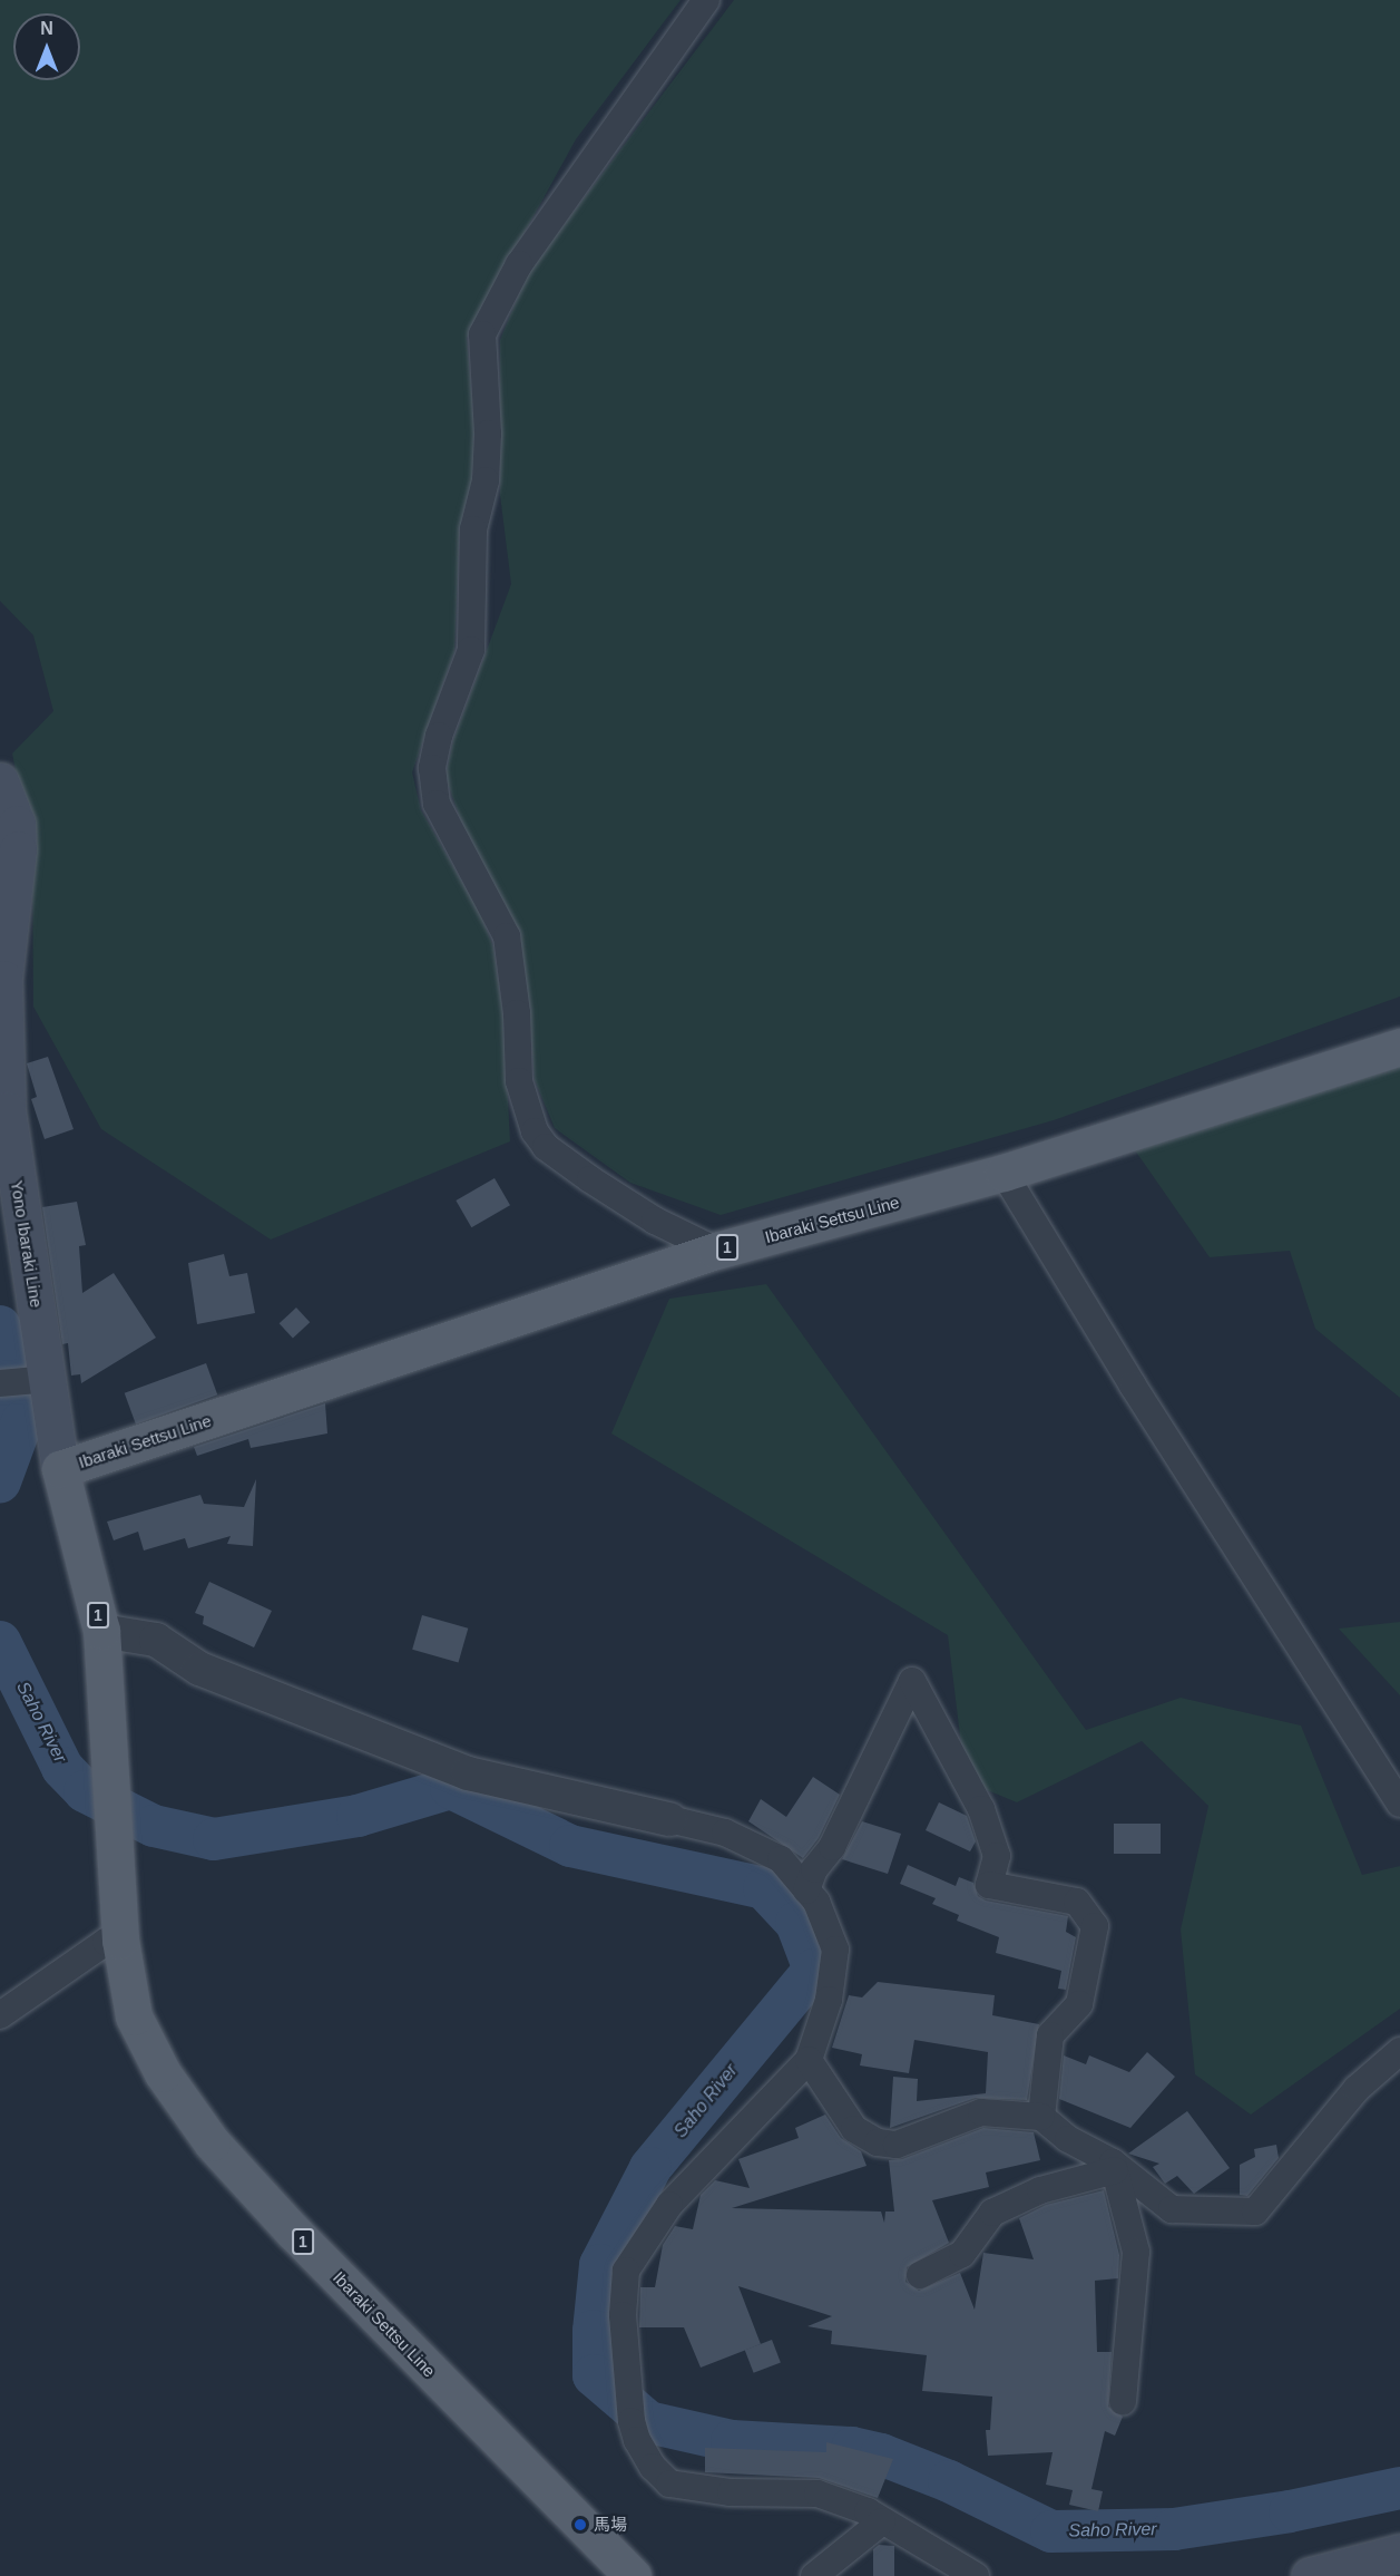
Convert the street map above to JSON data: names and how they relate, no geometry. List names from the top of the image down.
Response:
{
  "streets": {
    "main road": ["Ibaraki Settsu Line", "Yono Ibaraki Line", "1"]
  },
  "crossings": [
    ["Ibaraki Settsu Line", "Yono Ibaraki Line"]
  ],
  "water": ["Saho River"],
  "places": ["馬場"],
  "north": "top"
}
